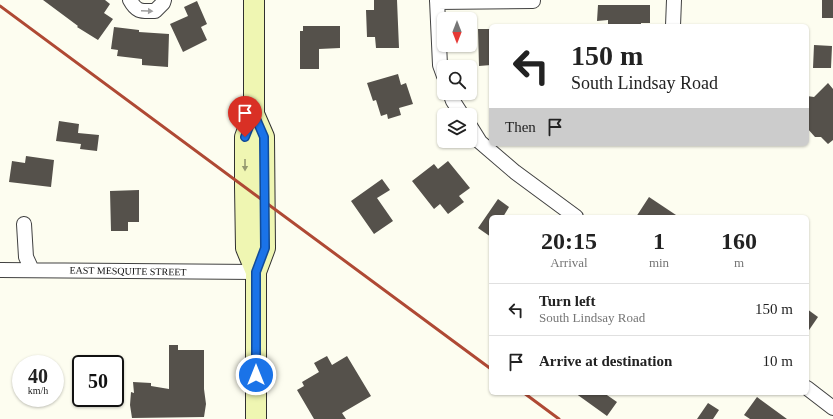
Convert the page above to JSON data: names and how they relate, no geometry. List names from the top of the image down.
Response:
{
  "streets": {
    "street": ["EAST MESQUITE STREET"]
  },
  "north": "bottom",
  "page": {
    "turn": ["150 m", "South Lindsay Road"],
    "then": "Then",
    "eta": [
      "20:15",
      "Arrival",
      "1",
      "min",
      "160",
      "m"
    ],
    "list": [
      {
        "name": "Turn left",
        "note": "South Lindsay Road",
        "value": "150 m"
      },
      {
        "name": "Arrive at destination",
        "value": "10 m"
      }
    ],
    "speed": "40 km/h",
    "limit": "50"
  }
}
